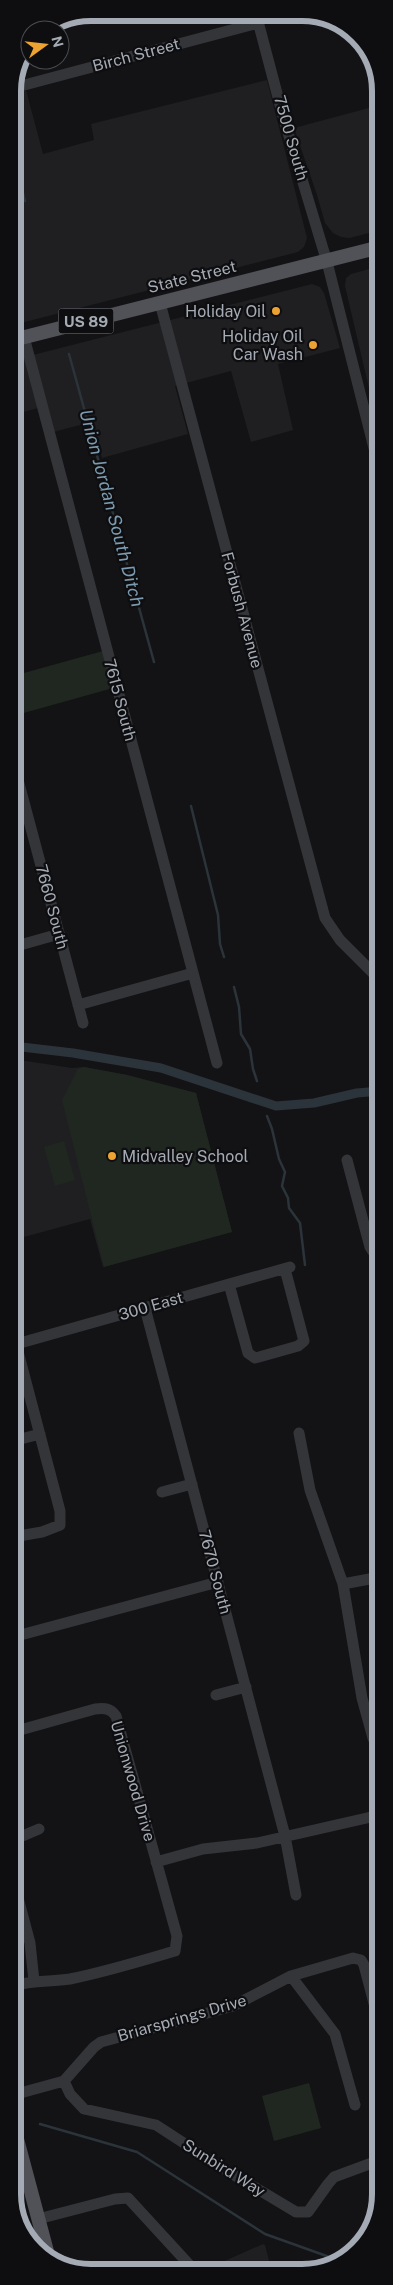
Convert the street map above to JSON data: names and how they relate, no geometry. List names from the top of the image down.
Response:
{
  "streets": {
    "main road": ["State Street", "US 89"],
    "street": [
      "Birch Street",
      "7500 South",
      "Forbush Avenue",
      "7615 South",
      "7660 South",
      "300 East",
      "7670 South",
      "Unionwood Drive",
      "Briarsprings Drive",
      "Sunbird Way"
    ]
  },
  "crossings": [
    ["7500 South", "State Street"],
    ["State Street", "Forbush Avenue"],
    ["300 East", "7670 South"],
    ["Briarsprings Drive", "Sunbird Way"]
  ],
  "water": ["Union Jordan South Ditch"],
  "places": ["Holiday Oil", "Holiday Oil Car Wash", "Midvalley School"],
  "north": "right"
}
